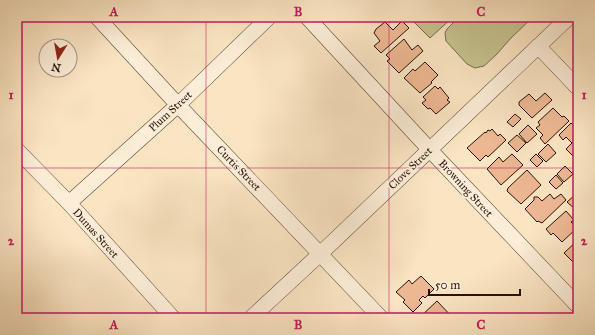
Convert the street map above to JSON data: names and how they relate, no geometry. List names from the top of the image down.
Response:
{
  "streets": {
    "street": [
      "Plum Street",
      "Curtis Street",
      "Clove Street",
      "Browning Street",
      "Dumas Street"
    ]
  },
  "crossings": [
    ["Plum Street", "Curtis Street"],
    ["Plum Street", "Dumas Street"],
    ["Curtis Street", "Clove Street"],
    ["Clove Street", "Browning Street"]
  ],
  "scale_bar": "50 m",
  "north": "bottom",
  "grid": {
    "columns": ["A", "B", "C"],
    "rows": ["1", "2"]
  }
}
